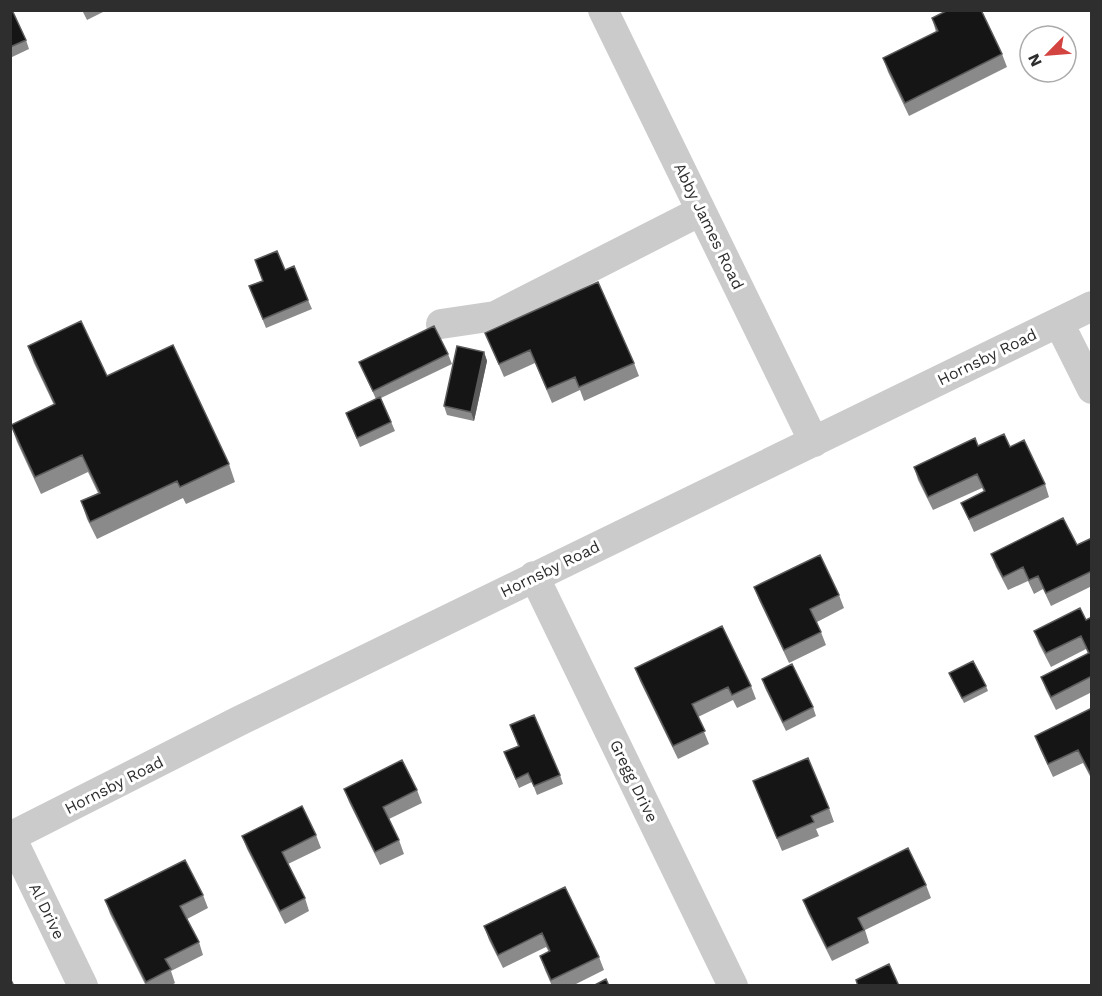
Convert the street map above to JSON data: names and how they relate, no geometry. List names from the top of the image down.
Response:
{
  "streets": {
    "street": [
      "Abby James Road",
      "Hornsby Road",
      "Gregg Drive",
      "Al Drive"
    ]
  },
  "crossings": [
    ["Abby James Road", "Hornsby Road"],
    ["Hornsby Road", "Gregg Drive"],
    ["Hornsby Road", "Al Drive"]
  ],
  "north": "bottom left"
}
